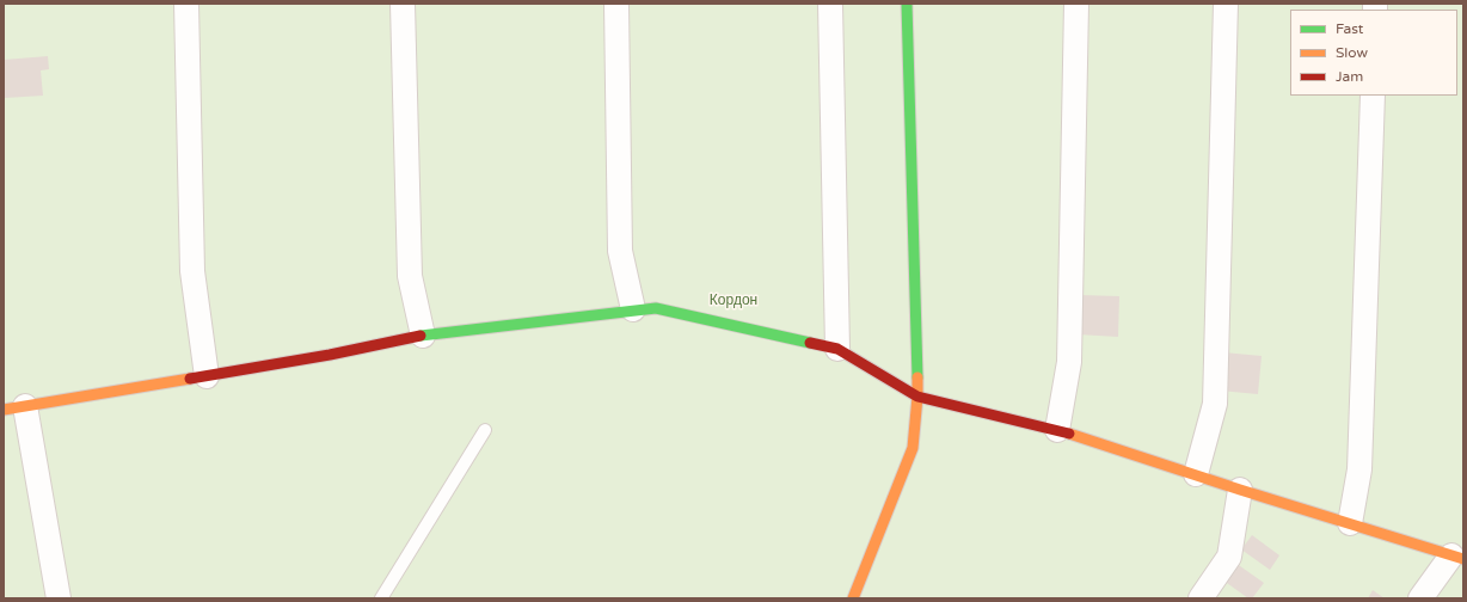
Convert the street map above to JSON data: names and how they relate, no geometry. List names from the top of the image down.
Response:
{
  "parks": ["Кордон"],
  "legend": ["Fast", "Slow", "Jam"]
}
